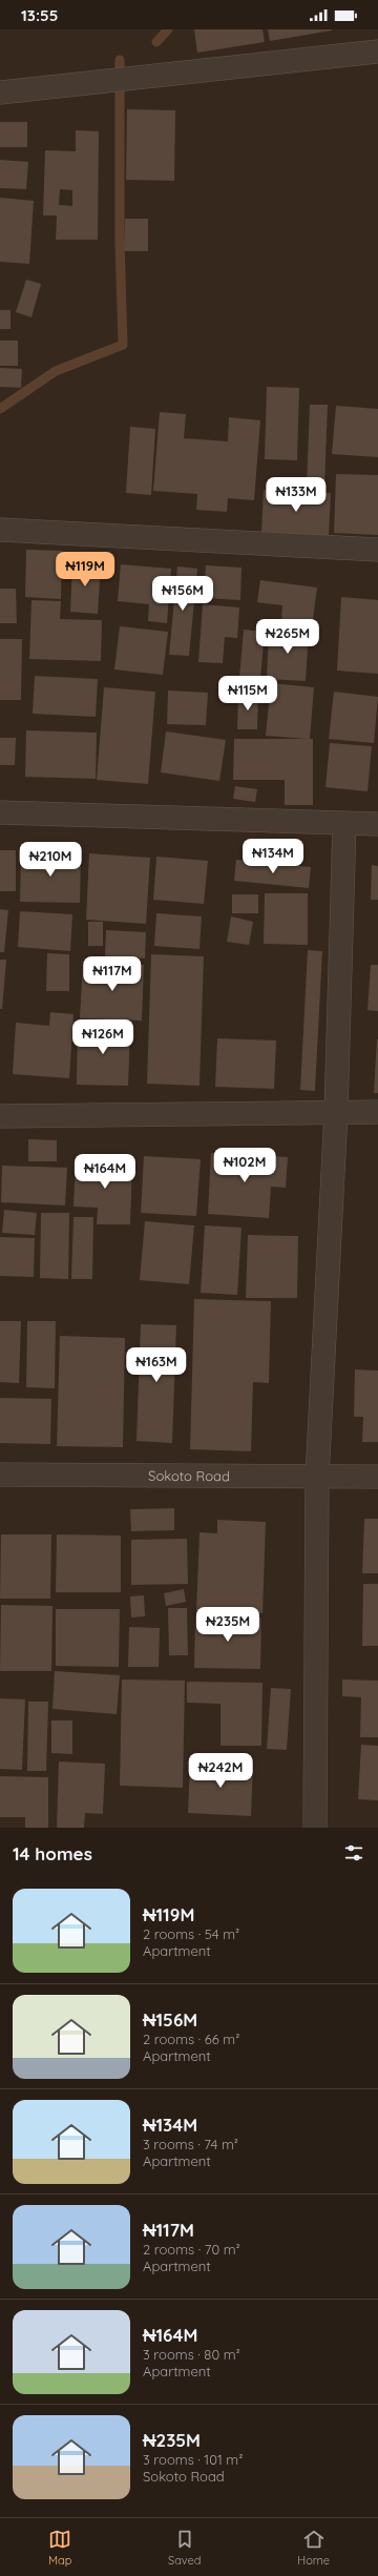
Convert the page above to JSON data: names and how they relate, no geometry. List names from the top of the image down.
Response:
{
  "streets": {
    "street": ["Sokoto Road"]
  },
  "page": {
    "status": "13:55",
    "price": [
      "₦133M",
      "₦119M",
      "₦156M",
      "₦265M",
      "₦115M",
      "₦134M",
      "₦210M",
      "₦117M",
      "₦126M",
      "₦102M",
      "₦164M",
      "₦163M",
      "₦235M",
      "₦242M"
    ],
    "heading": "14 homes",
    "list": [
      {
        "name": "₦119M",
        "note": "2 rooms · 54 m² · Apartment"
      },
      {
        "name": "₦156M",
        "note": "2 rooms · 66 m² · Apartment"
      },
      {
        "name": "₦134M",
        "note": "3 rooms · 74 m² · Apartment"
      },
      {
        "name": "₦117M",
        "note": "2 rooms · 70 m² · Apartment"
      },
      {
        "name": "₦164M",
        "note": "3 rooms · 80 m² · Apartment"
      },
      {
        "name": "₦235M",
        "note": "3 rooms · 101 m² · Sokoto Road"
      }
    ],
    "tabs": ["Map", "Saved", "Home"]
  }
}
